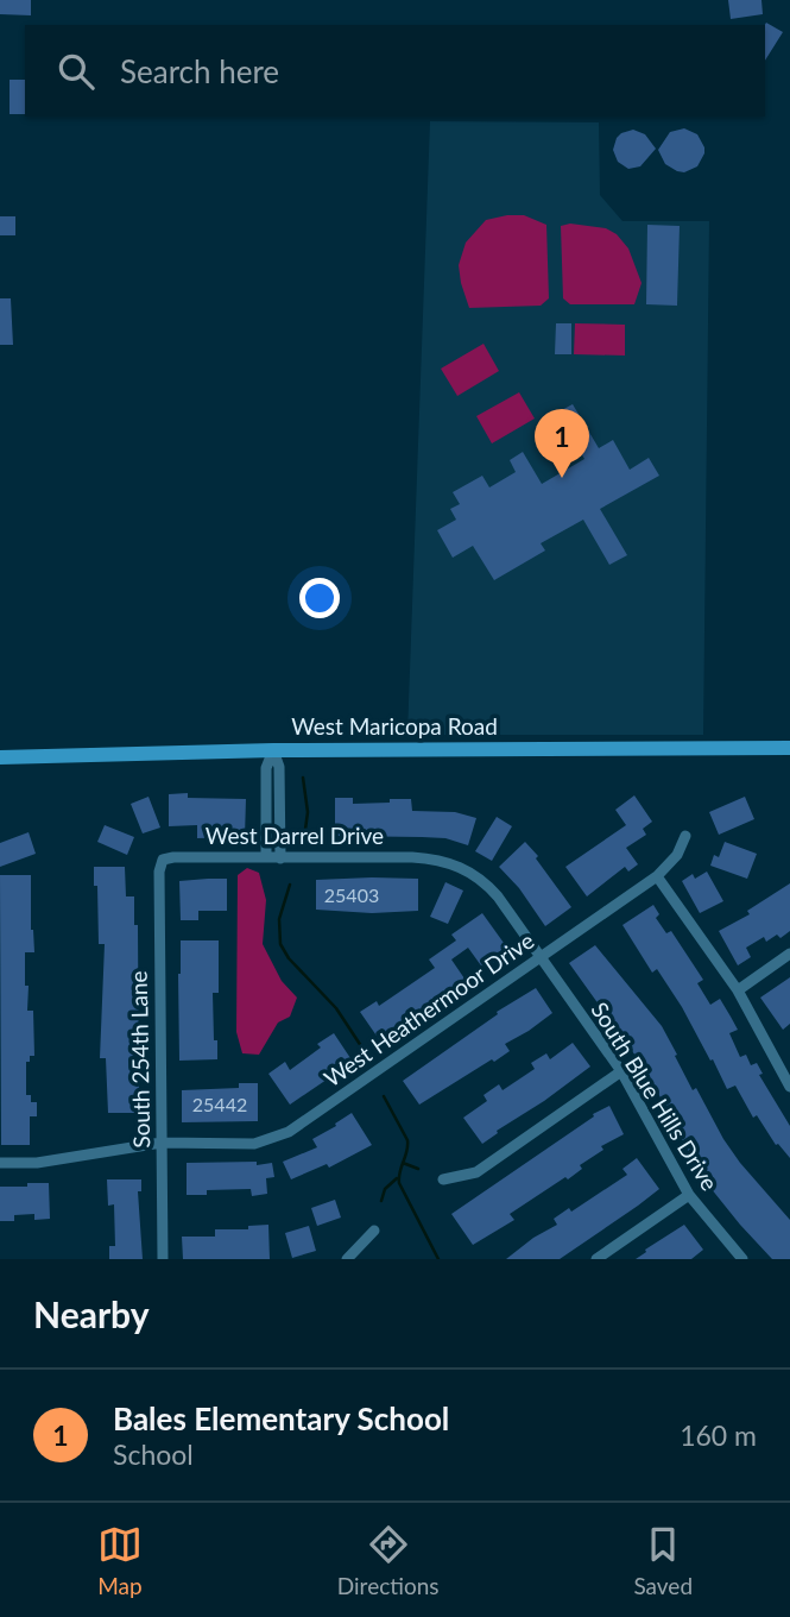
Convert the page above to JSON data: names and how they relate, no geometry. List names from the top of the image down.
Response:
{
  "streets": {
    "street": [
      "West Maricopa Road",
      "West Darrel Drive",
      "West Heathermoor Drive",
      "South 254th Lane",
      "South Blue Hills Drive"
    ]
  },
  "crossings": [
    ["West Darrel Drive", "South 254th Lane"],
    ["West Darrel Drive", "South Blue Hills Drive"],
    ["West Heathermoor Drive", "South 254th Lane"],
    ["West Heathermoor Drive", "South Blue Hills Drive"]
  ],
  "house_numbers": ["25403", "25442"],
  "page": {
    "search": "Search here",
    "pins": "1",
    "heading": "Nearby",
    "list": [
      {
        "mark": "1",
        "name": "Bales Elementary School",
        "note": "School",
        "value": "160 m"
      }
    ],
    "nav": ["Map", "Directions", "Saved"]
  }
}
